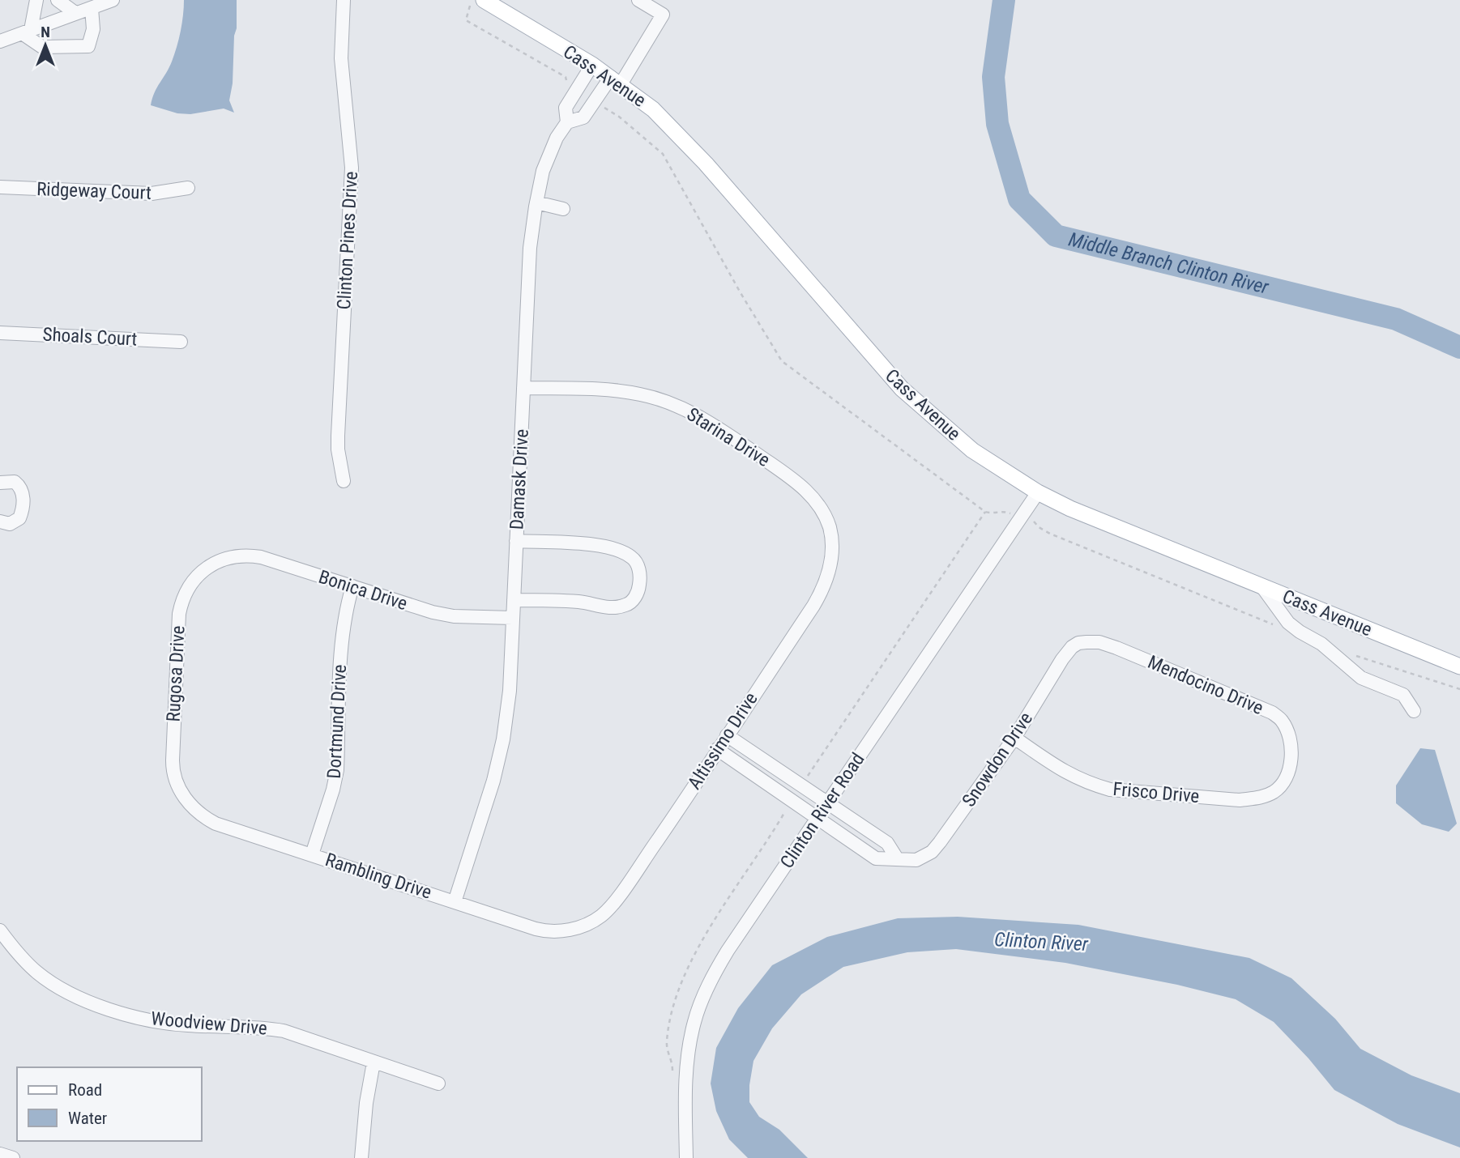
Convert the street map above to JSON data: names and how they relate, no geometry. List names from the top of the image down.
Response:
{
  "streets": {
    "main road": ["Cass Avenue"],
    "street": [
      "Ridgeway Court",
      "Clinton Pines Drive",
      "Shoals Court",
      "Starina Drive",
      "Damask Drive",
      "Bonica Drive",
      "Rugosa Drive",
      "Mendocino Drive",
      "Dortmund Drive",
      "Altissimo Drive",
      "Snowdon Drive",
      "Frisco Drive",
      "Clinton River Road",
      "Rambling Drive",
      "Woodview Drive"
    ]
  },
  "crossings": [
    ["Cass Avenue", "Damask Drive"],
    ["Cass Avenue", "Clinton River Road"],
    ["Starina Drive", "Damask Drive"],
    ["Starina Drive", "Altissimo Drive"],
    ["Damask Drive", "Bonica Drive"],
    ["Damask Drive", "Rambling Drive"],
    ["Bonica Drive", "Rugosa Drive"],
    ["Bonica Drive", "Dortmund Drive"],
    ["Rugosa Drive", "Rambling Drive"],
    ["Mendocino Drive", "Snowdon Drive"],
    ["Mendocino Drive", "Frisco Drive"],
    ["Dortmund Drive", "Rambling Drive"],
    ["Altissimo Drive", "Snowdon Drive"],
    ["Altissimo Drive", "Rambling Drive"],
    ["Snowdon Drive", "Frisco Drive"],
    ["Snowdon Drive", "Clinton River Road"]
  ],
  "water": ["Middle Branch Clinton River", "Clinton River"],
  "legend": ["Road", "Water"],
  "north": "top"
}
